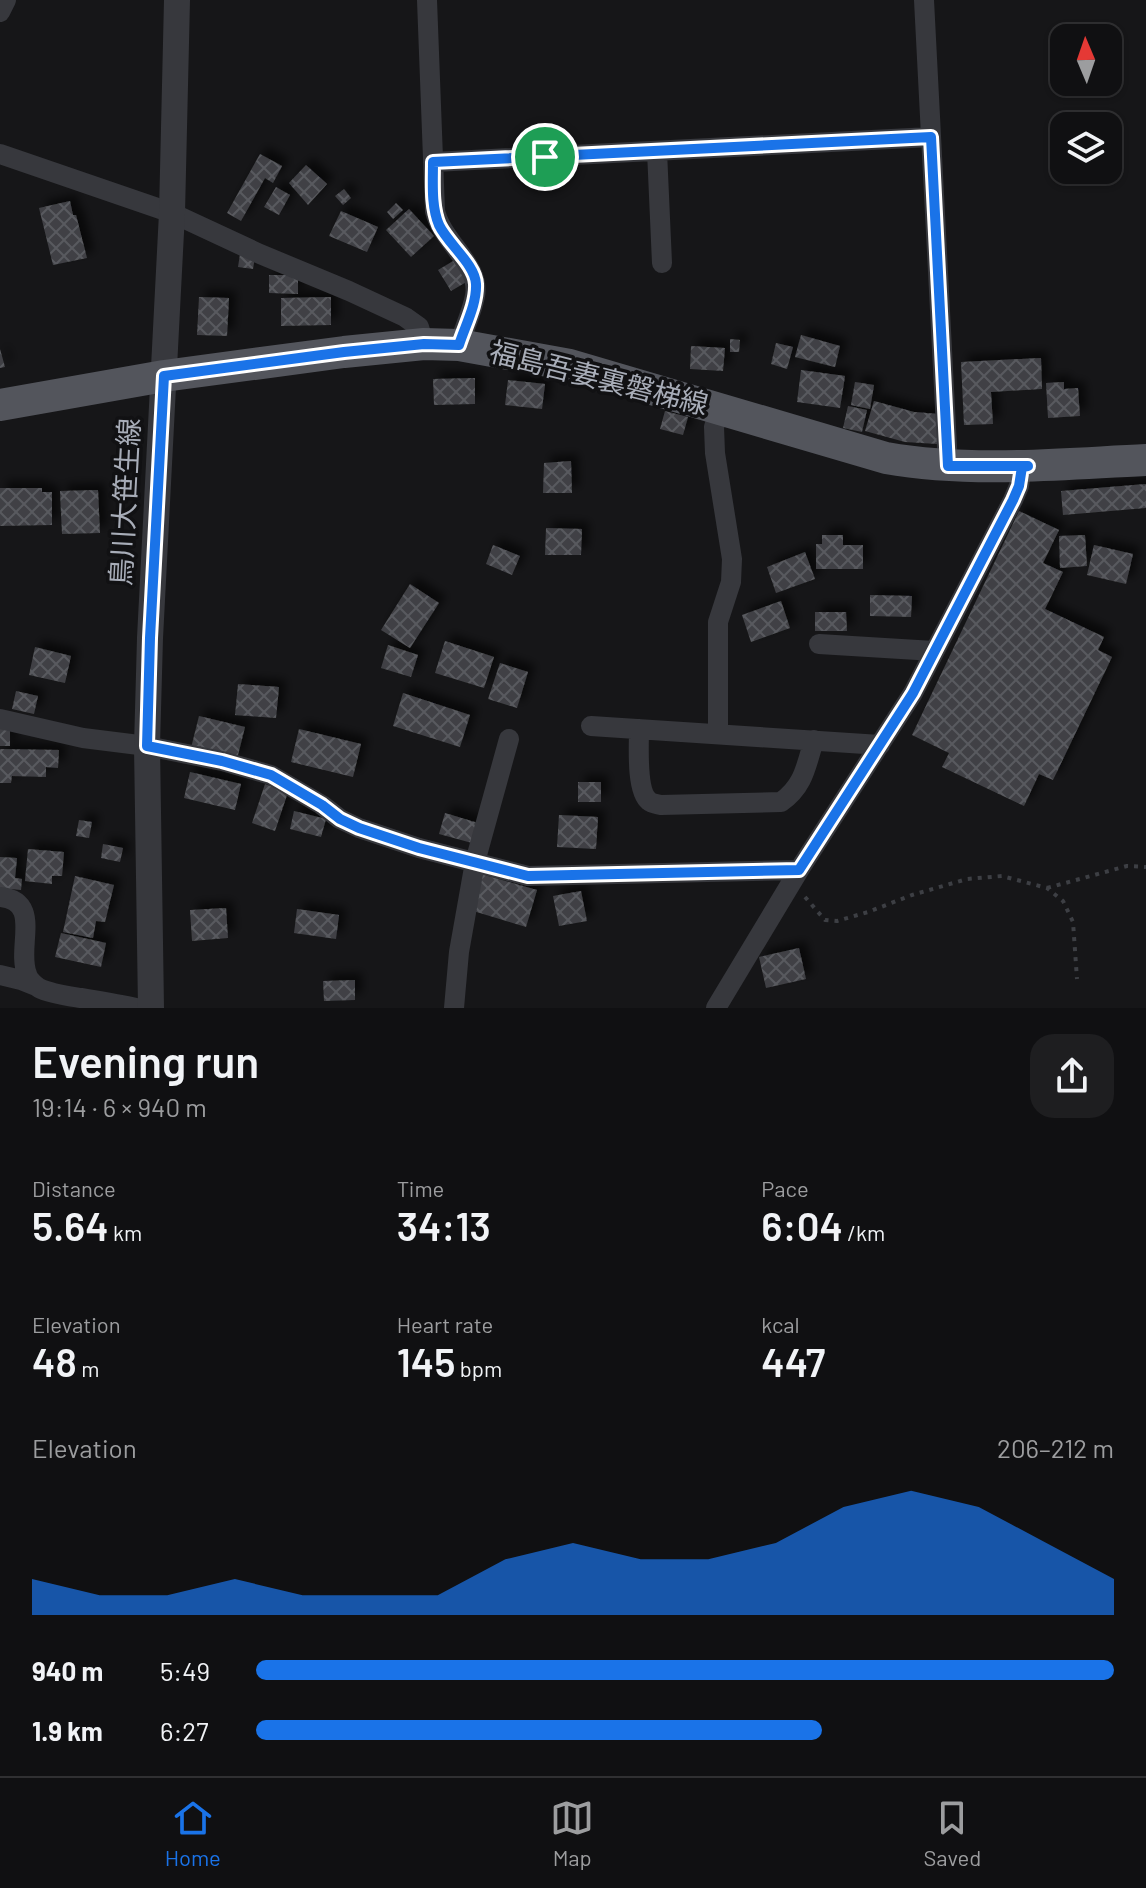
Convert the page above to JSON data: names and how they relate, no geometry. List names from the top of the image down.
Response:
{
  "streets": {
    "main road": ["福島吾妻裏磐梯線"],
    "street": ["鳥川大笹生線"]
  },
  "crossings": [
    ["福島吾妻裏磐梯線", "鳥川大笹生線"]
  ],
  "north": "top",
  "page": {
    "heading": ["Evening run", "19:14 · 6 × 940 m"],
    "stats": [
      ["Distance", "5.64 km"],
      ["Time", "34:13"],
      ["Pace", "6:04 /km"],
      ["Elevation", "48 m"],
      ["Heart rate", "145 bpm"],
      ["kcal", "447"]
    ],
    "chart": ["Elevation", "206–212 m"],
    "list": [
      {
        "name": "940 m",
        "note": "5:49"
      },
      {
        "name": "1.9 km",
        "note": "6:27"
      }
    ],
    "tabs": ["Home", "Map", "Saved"]
  }
}
